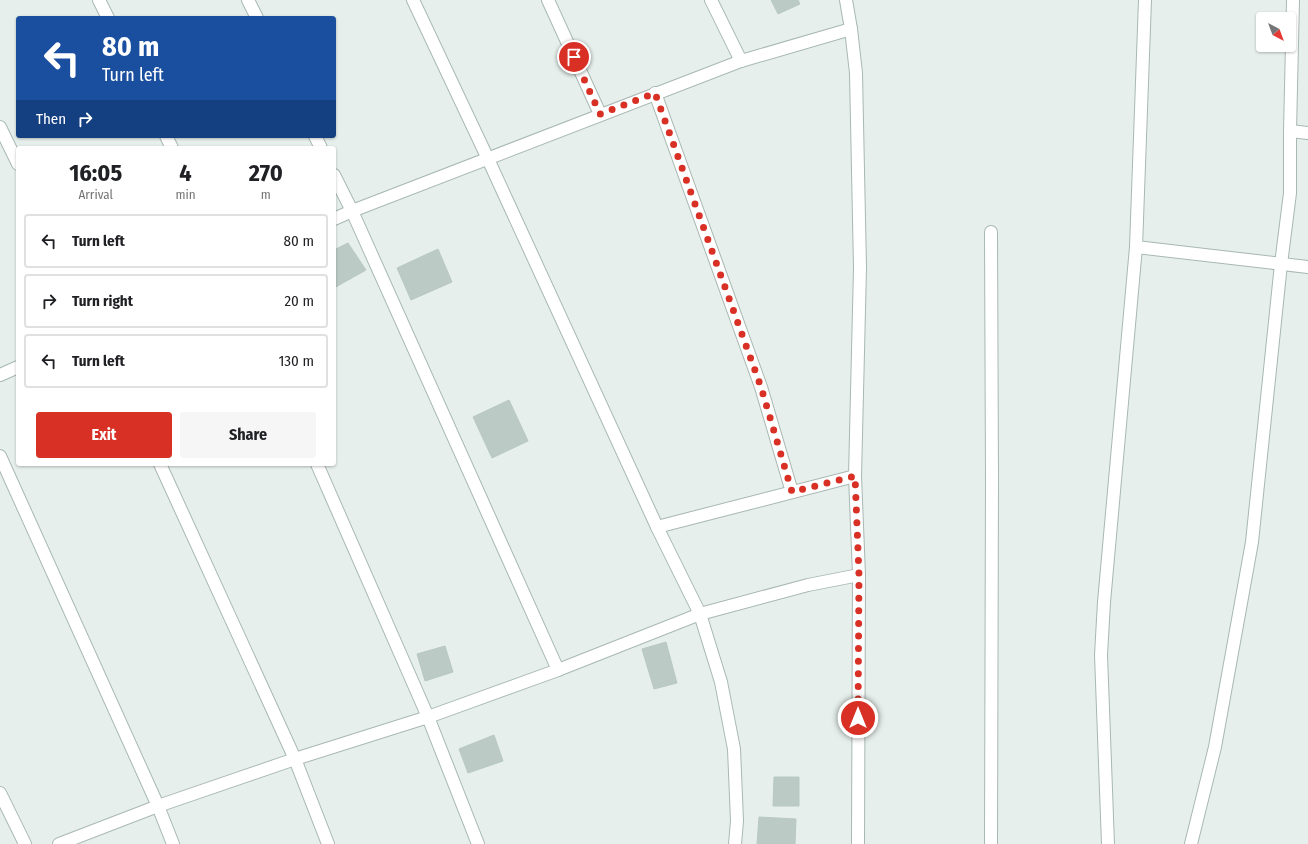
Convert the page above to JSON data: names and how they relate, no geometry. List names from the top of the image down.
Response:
{
  "north": "bottom right",
  "page": {
    "turn": ["80 m", "Turn left"],
    "then": "Then",
    "eta": [
      "16:05",
      "Arrival",
      "4",
      "min",
      "270",
      "m"
    ],
    "list": [
      {
        "name": "Turn left",
        "value": "80 m"
      },
      {
        "name": "Turn right",
        "value": "20 m"
      },
      {
        "name": "Turn left",
        "value": "130 m"
      }
    ],
    "buttons": ["Exit", "Share"]
  }
}
